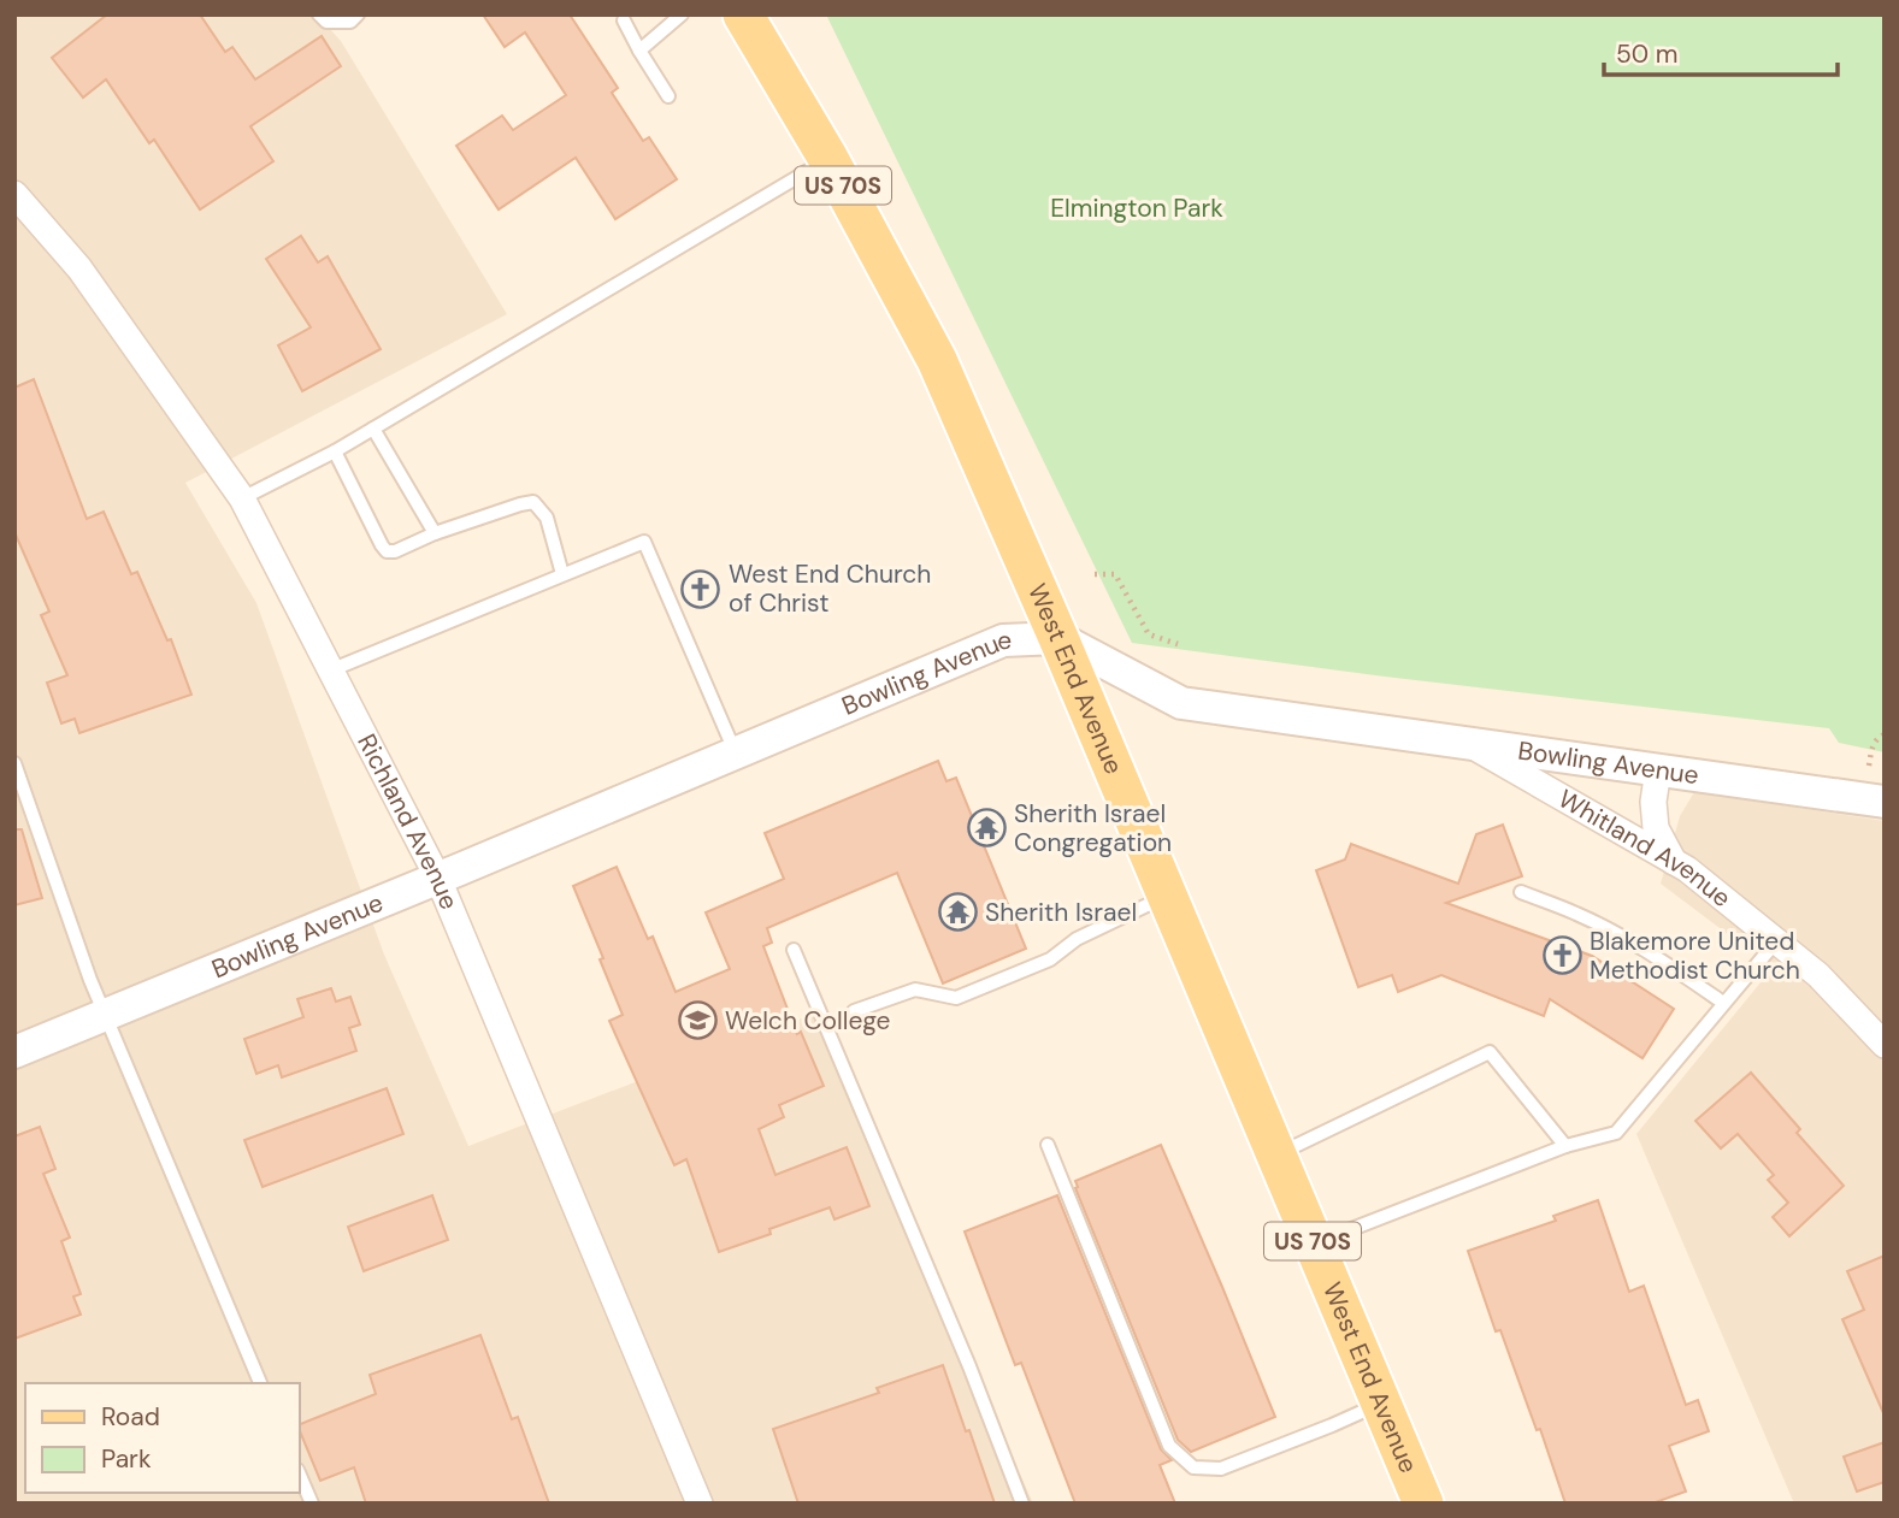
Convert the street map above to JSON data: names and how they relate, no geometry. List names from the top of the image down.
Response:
{
  "streets": {
    "main road": ["US 70S", "West End Avenue"],
    "street": ["Bowling Avenue", "Richland Avenue", "Whitland Avenue"]
  },
  "crossings": [
    ["Bowling Avenue", "West End Avenue"],
    ["Bowling Avenue", "Richland Avenue"],
    ["Bowling Avenue", "Whitland Avenue"]
  ],
  "parks": ["Elmington Park"],
  "places": {
    "church": ["West End Church of Christ", "Blakemore United Methodist Church"],
    "temple": ["Sherith Israel Congregation", "Sherith Israel"],
    "school or university": ["Welch College"]
  },
  "legend": ["Road", "Park"],
  "scale_bar": "50 m"
}
